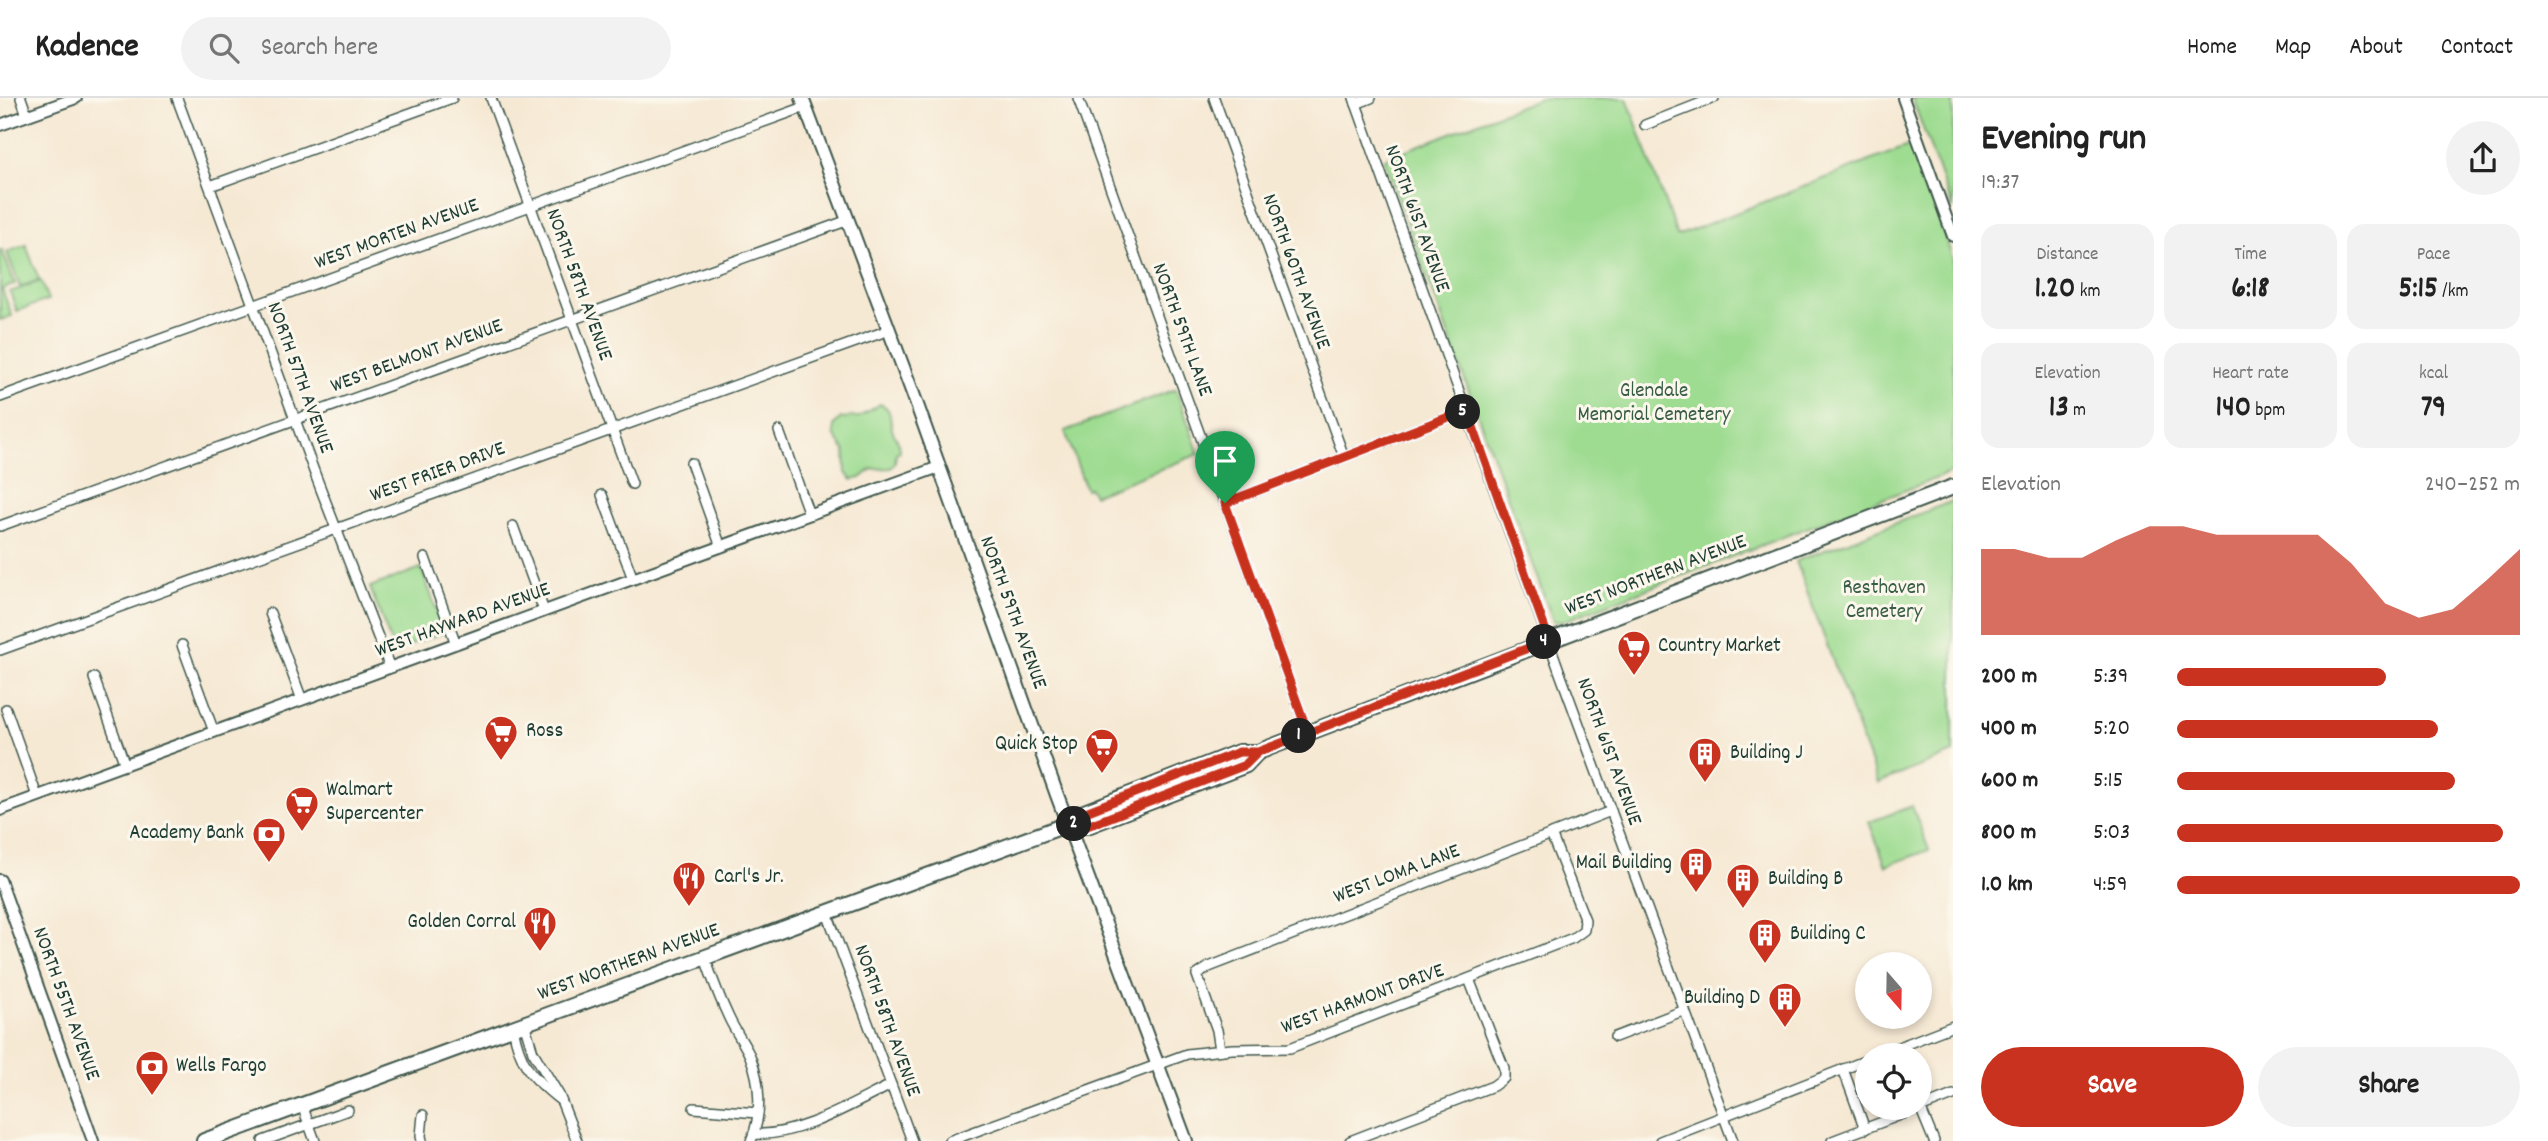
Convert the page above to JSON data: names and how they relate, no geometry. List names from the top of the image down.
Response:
{
  "streets": {
    "main road": ["WEST NORTHERN AVENUE", "NORTH 59TH AVENUE"],
    "street": [
      "NORTH 61ST AVENUE",
      "WEST MORTEN AVENUE",
      "NORTH 60TH AVENUE",
      "NORTH 58TH AVENUE",
      "NORTH 59TH LANE",
      "WEST BELMONT AVENUE",
      "NORTH 57TH AVENUE",
      "WEST FRIER DRIVE",
      "WEST HAYWARD AVENUE",
      "WEST LOMA LANE",
      "WEST HARMONT DRIVE",
      "NORTH 55TH AVENUE"
    ]
  },
  "crossings": [
    ["NORTH 61ST AVENUE", "WEST NORTHERN AVENUE"],
    ["NORTH 61ST AVENUE", "WEST LOMA LANE"],
    ["WEST MORTEN AVENUE", "NORTH 58TH AVENUE"],
    ["WEST MORTEN AVENUE", "NORTH 57TH AVENUE"],
    ["WEST MORTEN AVENUE", "NORTH 59TH AVENUE"],
    ["NORTH 58TH AVENUE", "WEST BELMONT AVENUE"],
    ["NORTH 58TH AVENUE", "WEST FRIER DRIVE"],
    ["NORTH 58TH AVENUE", "WEST NORTHERN AVENUE"],
    ["NORTH 59TH LANE", "WEST NORTHERN AVENUE"],
    ["WEST BELMONT AVENUE", "NORTH 57TH AVENUE"],
    ["WEST BELMONT AVENUE", "NORTH 59TH AVENUE"],
    ["NORTH 57TH AVENUE", "WEST FRIER DRIVE"],
    ["NORTH 57TH AVENUE", "WEST HAYWARD AVENUE"],
    ["WEST FRIER DRIVE", "NORTH 59TH AVENUE"],
    ["WEST NORTHERN AVENUE", "NORTH 59TH AVENUE"],
    ["NORTH 59TH AVENUE", "WEST HAYWARD AVENUE"],
    ["NORTH 59TH AVENUE", "WEST HARMONT DRIVE"],
    ["WEST LOMA LANE", "WEST HARMONT DRIVE"]
  ],
  "parks": ["Glendale Memorial Cemetery", "Resthaven Cemetery"],
  "places": {
    "supermarket": [
      "Country Market",
      "Ross",
      "Quick Stop",
      "Walmart Supercenter"
    ],
    "building": [
      "Building J",
      "Mail Building",
      "Building B",
      "Building C",
      "Building D"
    ],
    "bank": ["Academy Bank", "Wells Fargo"],
    "restaurant": ["Carl's Jr.", "Golden Corral"]
  },
  "north": "bottom",
  "page": {
    "header": "Kadence",
    "search": "Search here",
    "nav": [
      "Home",
      "Map",
      "About",
      "Contact"
    ],
    "heading": ["Evening run", "19:37"],
    "stats": [
      ["Distance", "1.20 km"],
      ["Time", "6:18"],
      ["Pace", "5:15 /km"],
      ["Elevation", "13 m"],
      ["Heart rate", "140 bpm"],
      ["kcal", "79"]
    ],
    "pins": [
      "5",
      "4",
      "1",
      "2"
    ],
    "chart": ["Elevation", "240–252 m"],
    "list": [
      {
        "name": "200 m",
        "note": "5:39"
      },
      {
        "name": "400 m",
        "note": "5:20"
      },
      {
        "name": "600 m",
        "note": "5:15"
      },
      {
        "name": "800 m",
        "note": "5:03"
      },
      {
        "name": "1.0 km",
        "note": "4:59"
      }
    ],
    "buttons": ["Save", "Share"]
  }
}
